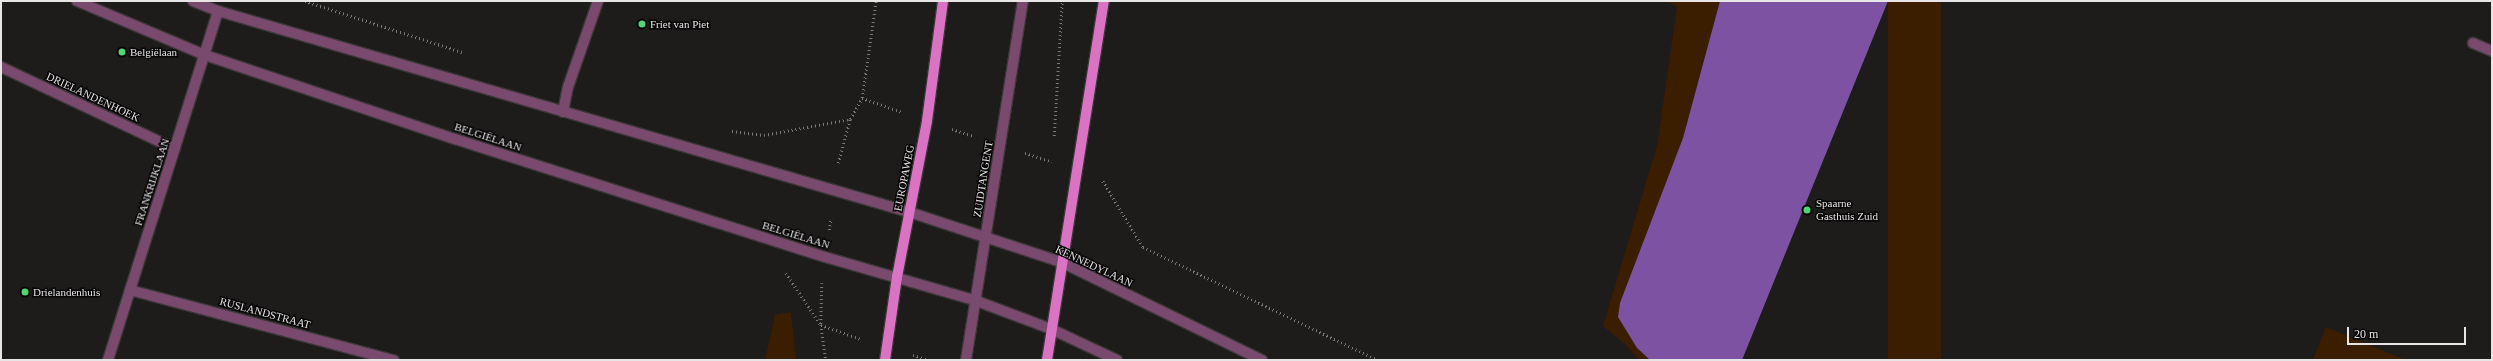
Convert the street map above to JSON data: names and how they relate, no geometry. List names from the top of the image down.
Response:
{
  "streets": {
    "main road": ["EUROPAWEG"],
    "street": [
      "DRIELANDENHOEK",
      "BELGIËLAAN",
      "ZUIDTANGENT",
      "FRANKRIJKLAAN",
      "KENNEDYLAAN",
      "RUSLANDSTRAAT"
    ]
  },
  "crossings": [
    ["DRIELANDENHOEK", "FRANKRIJKLAAN"],
    ["BELGIËLAAN", "EUROPAWEG"],
    ["BELGIËLAAN", "FRANKRIJKLAAN"],
    ["EUROPAWEG", "KENNEDYLAAN"],
    ["ZUIDTANGENT", "KENNEDYLAAN"],
    ["FRANKRIJKLAAN", "RUSLANDSTRAAT"]
  ],
  "places": [
    "Friet van Piet",
    "Belgiëlaan",
    "Spaarne Gasthuis Zuid",
    "Drielandenhuis"
  ],
  "scale_bar": "20 m"
}
